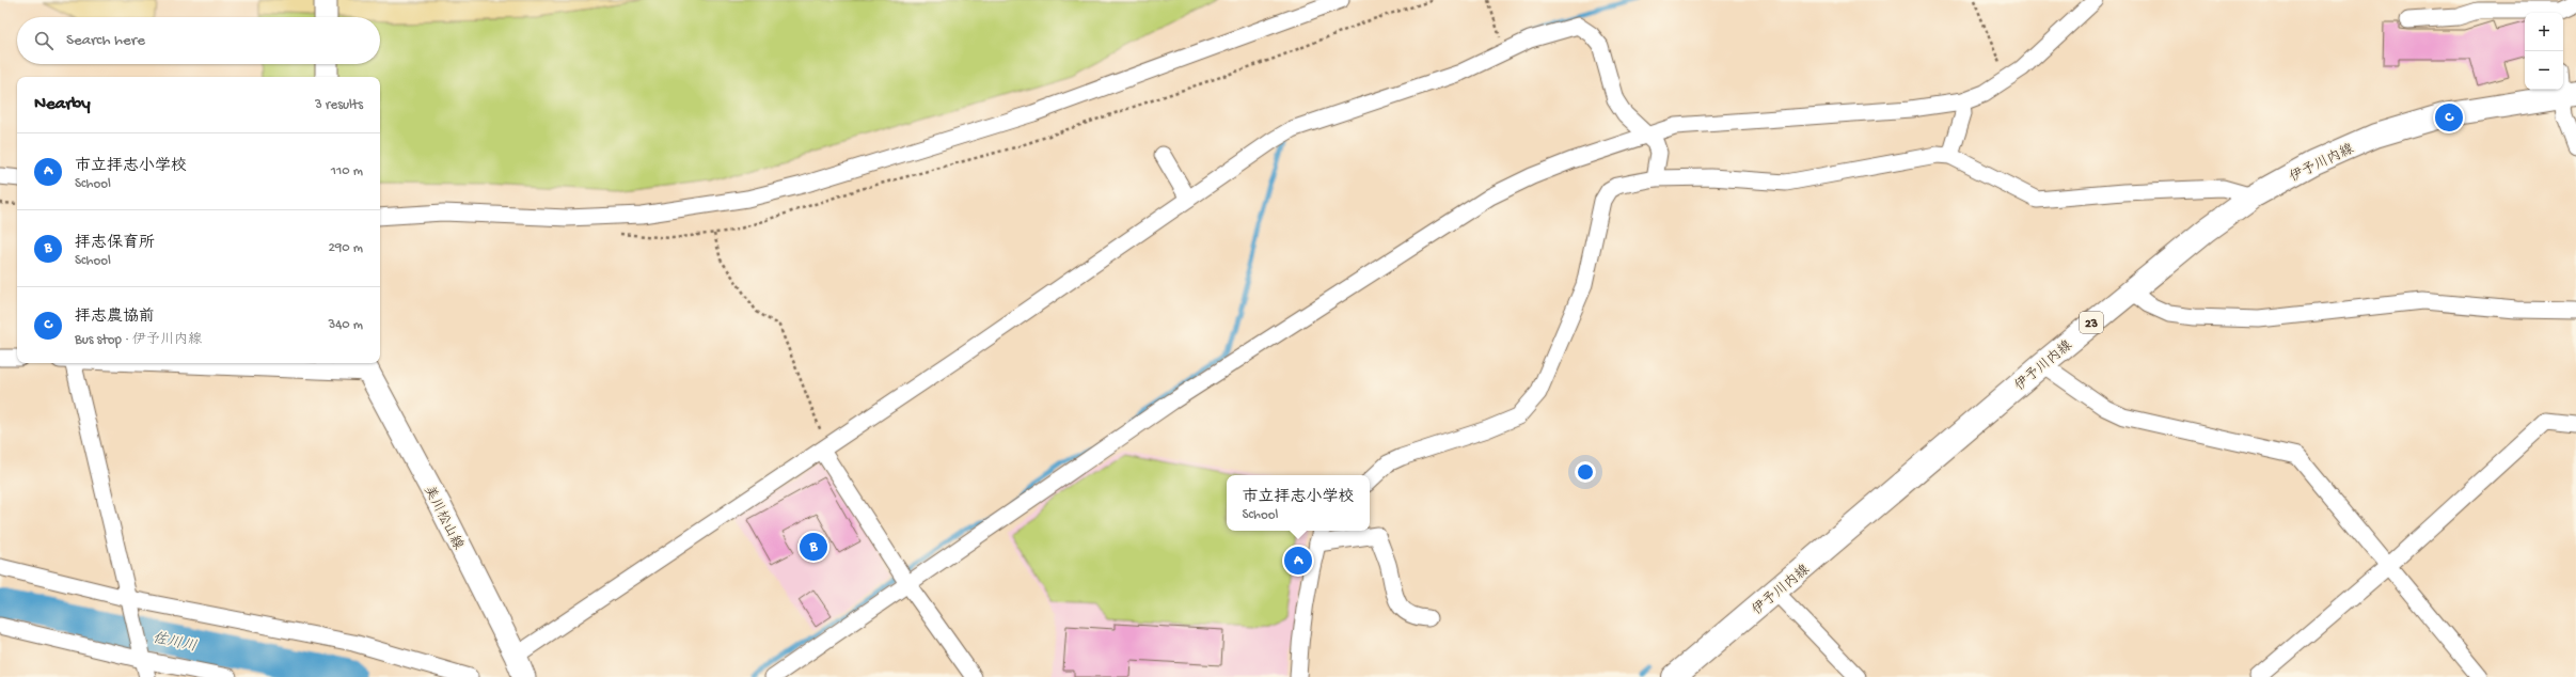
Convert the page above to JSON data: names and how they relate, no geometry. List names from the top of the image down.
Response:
{
  "streets": {
    "main road": ["伊予川内線", "23", "美川松山線"]
  },
  "water": ["佐川川"],
  "page": {
    "map_buttons": ["+", "−"],
    "search": "Search here",
    "heading": ["Nearby", "3 results"],
    "pins": ["C", "B", "A"],
    "list": [
      {
        "mark": "A",
        "name": "市立拝志小学校",
        "note": "School",
        "value": "110 m"
      },
      {
        "mark": "B",
        "name": "拝志保育所",
        "note": "School",
        "value": "290 m"
      },
      {
        "mark": "C",
        "name": "拝志農協前",
        "note": "Bus stop · 伊予川内線",
        "value": "340 m"
      }
    ],
    "popup": ["市立拝志小学校", "School"]
  }
}
